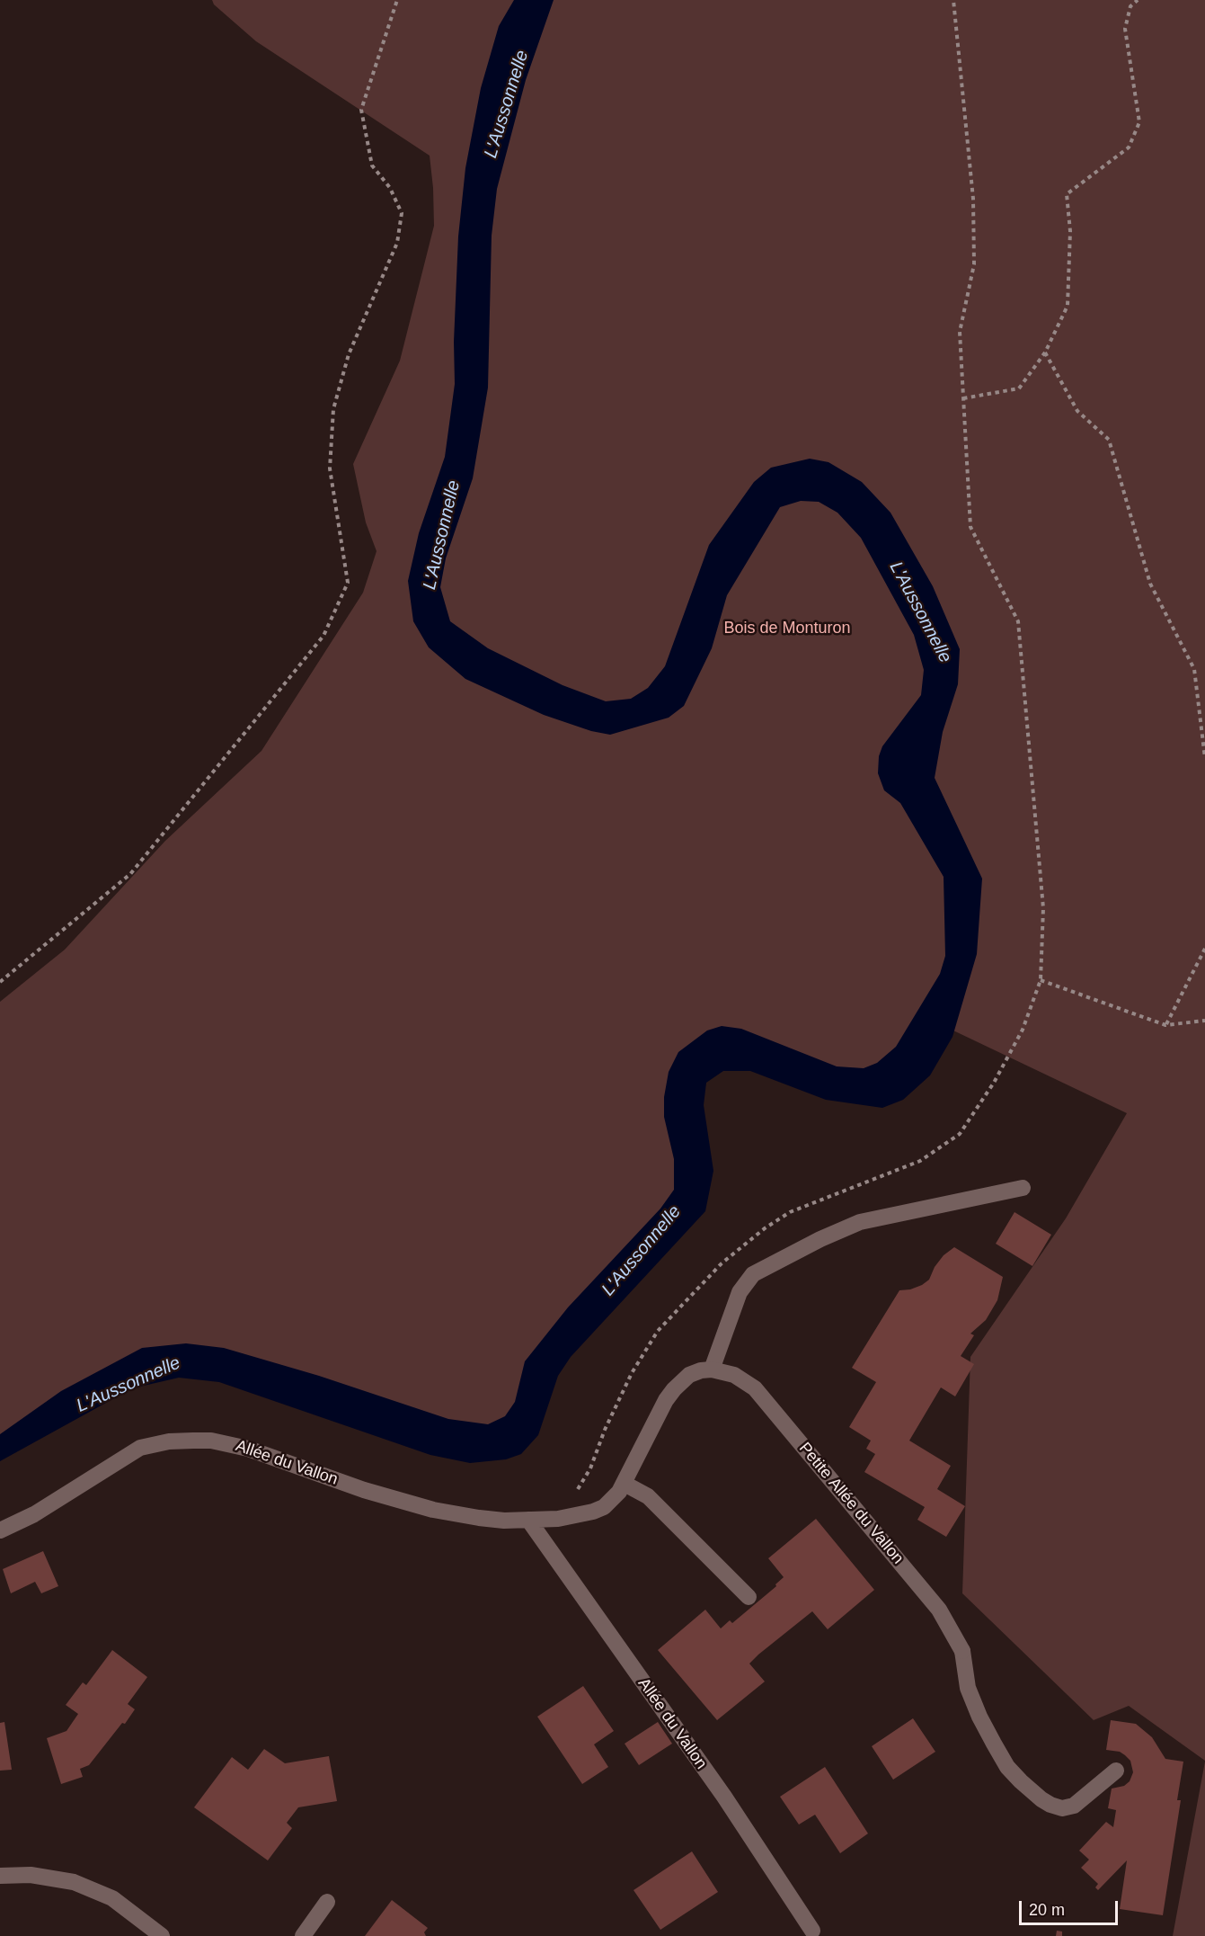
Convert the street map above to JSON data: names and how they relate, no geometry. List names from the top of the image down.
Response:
{
  "streets": {
    "street": ["Allée du Vallon", "Petite Allée du Vallon"]
  },
  "crossings": [
    ["Allée du Vallon", "Petite Allée du Vallon"]
  ],
  "water": ["L'Aussonnelle"],
  "parks": ["Bois de Monturon"],
  "scale_bar": "20 m"
}
